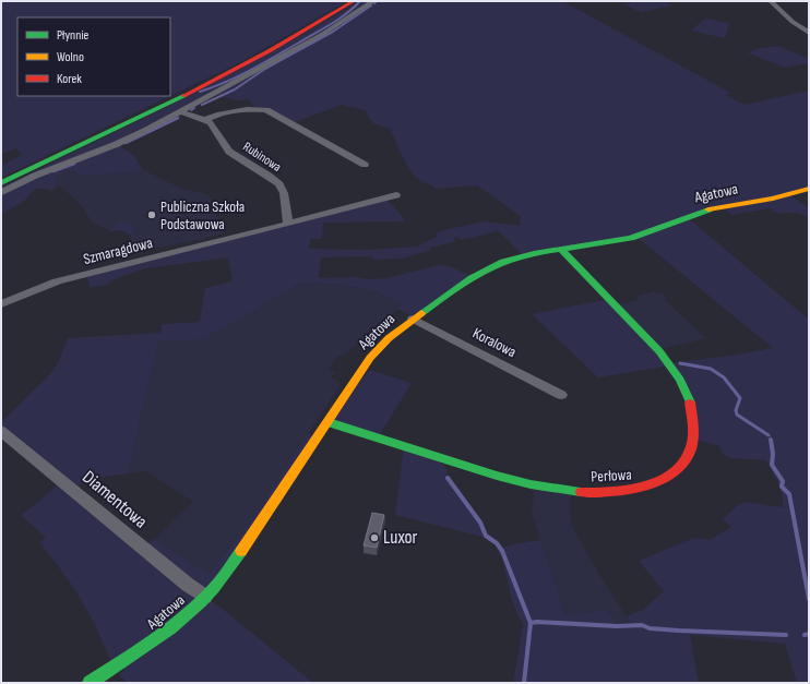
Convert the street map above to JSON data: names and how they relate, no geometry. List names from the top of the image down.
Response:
{
  "streets": {
    "main road": ["Agatowa", "Perłowa"],
    "street": [
      "Rubinowa",
      "Szmaragdowa",
      "Koralowa",
      "Diamentowa"
    ]
  },
  "crossings": [
    ["Rubinowa", "Szmaragdowa"],
    ["Agatowa", "Koralowa"],
    ["Agatowa", "Perłowa"],
    ["Agatowa", "Diamentowa"]
  ],
  "places": ["Publiczna Szkoła Podstawowa", "Luxor"],
  "legend": ["Płynnie", "Wolno", "Korek"]
}
